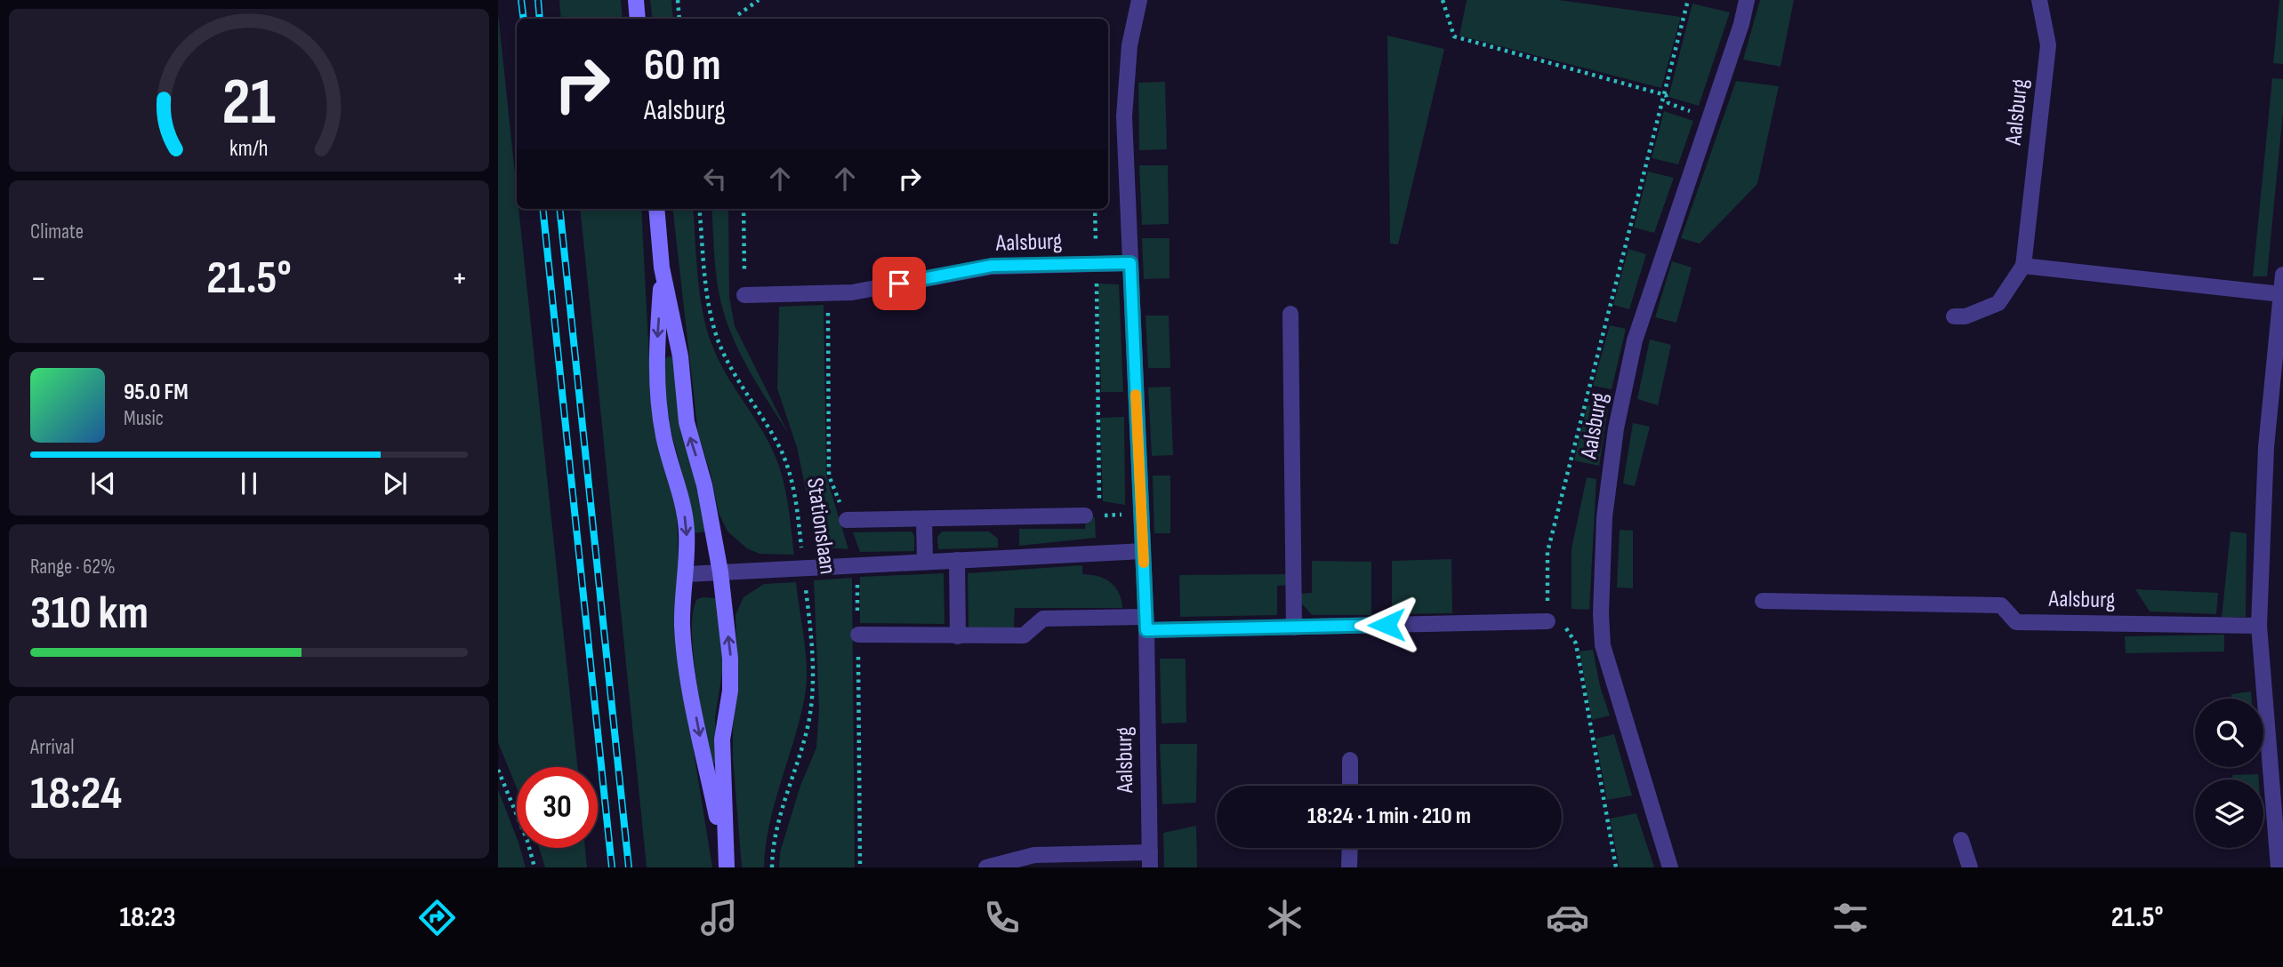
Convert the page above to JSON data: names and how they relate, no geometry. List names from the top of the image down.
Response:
{
  "streets": {
    "street": ["Aalsburg"],
    "path": ["Stationslaan"]
  },
  "page": {
    "turn": ["60 m", "Aalsburg"],
    "tile": [
      "Climate",
      ["Range · 62%", "310 km"],
      ["Arrival", "18:24"]
    ],
    "heat": ["−", "21.5°", "+"],
    "song": ["95.0 FM", "Music"],
    "limit": "30",
    "trip": "18:24 · 1 min · 210 m",
    "tabs": ["18:23", "21.5°"],
    "gauge": ["21", "km/h"]
  }
}
